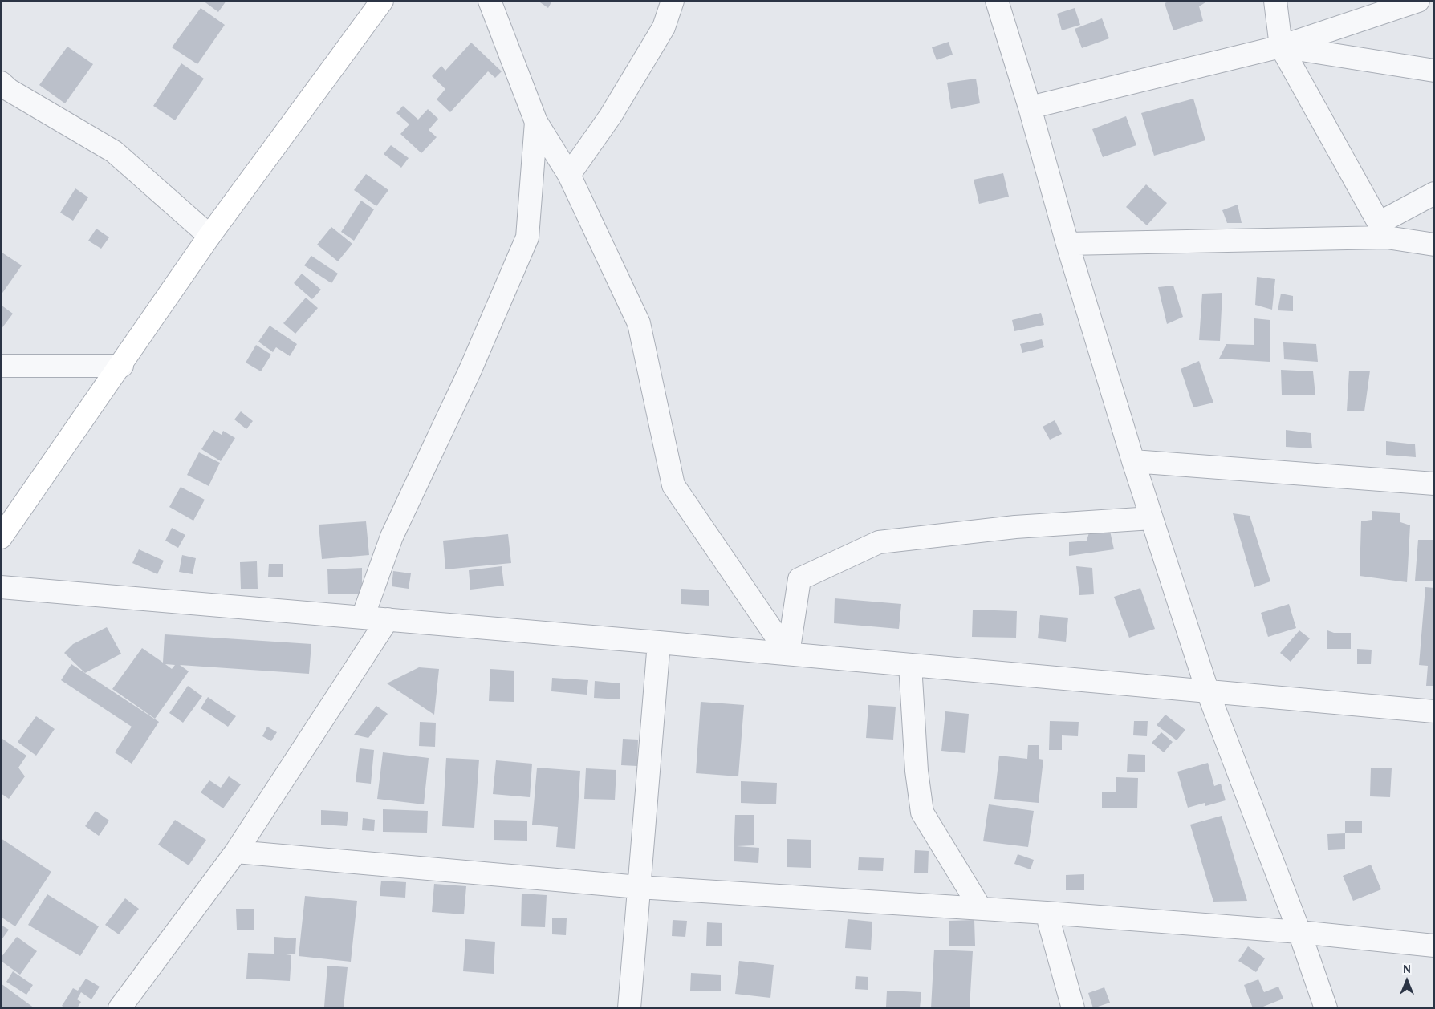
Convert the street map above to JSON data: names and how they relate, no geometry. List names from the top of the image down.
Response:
{
  "north": "top"
}
